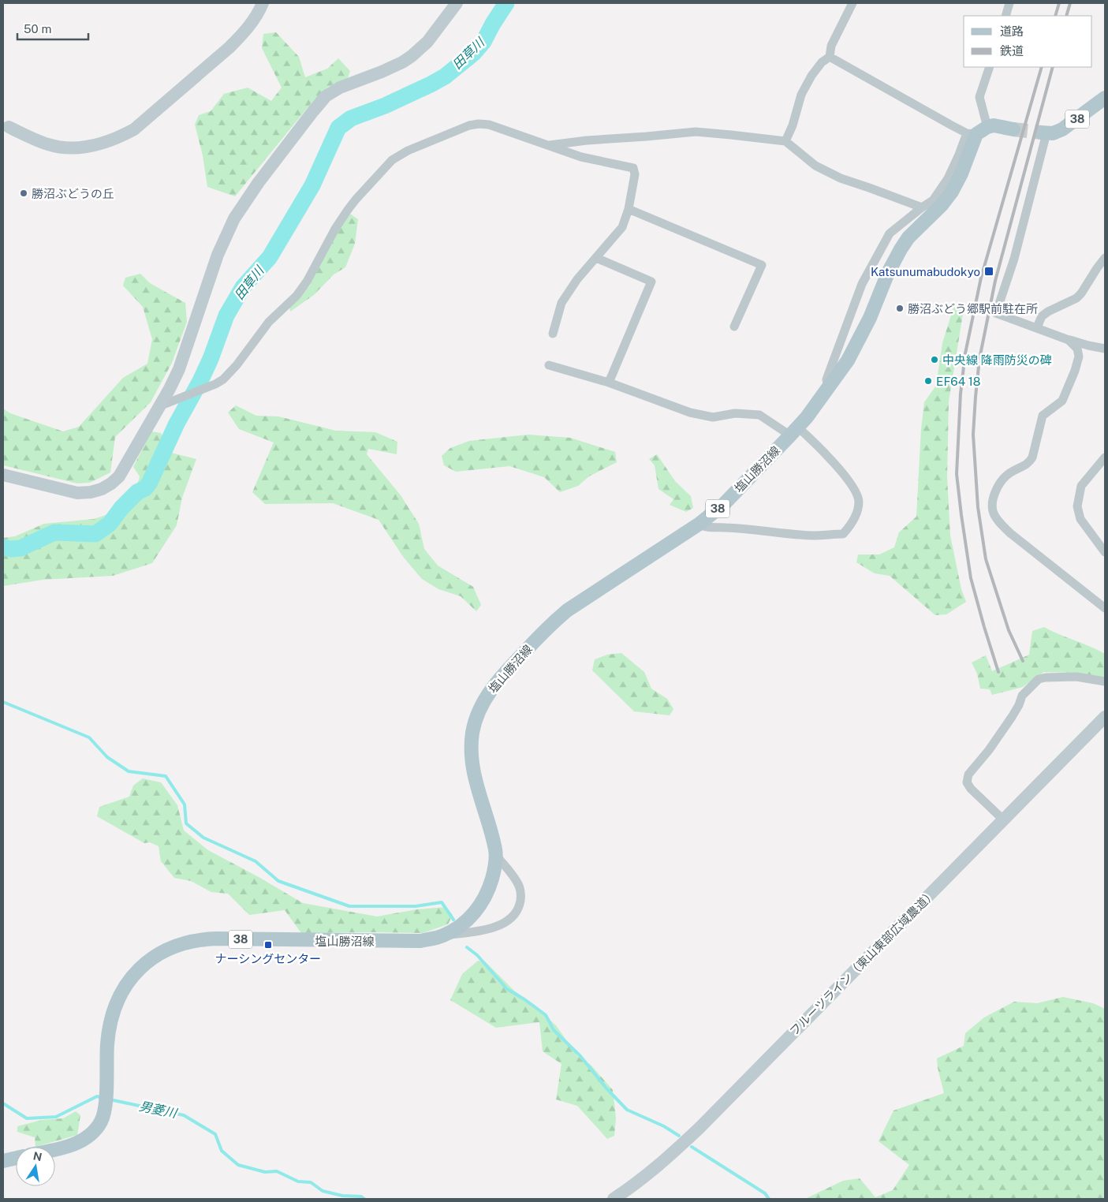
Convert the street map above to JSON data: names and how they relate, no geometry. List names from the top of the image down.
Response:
{
  "streets": {
    "main road": ["38", "塩山勝沼線"],
    "street": ["フルーツライン（東山東部広域農道）"]
  },
  "water": ["田草川", "男菱川"],
  "places": {
    "other": [
      "勝沼ぶどうの丘",
      "勝沼ぶどう郷駅前駐在所",
      "中央線 降雨防災の碑",
      "EF64 18"
    ],
    "transit": ["Katsunumabudokyo", "ナーシングセンター"]
  },
  "legend": ["道路", "鉄道"],
  "scale_bar": "50 m",
  "north": "top"
}
